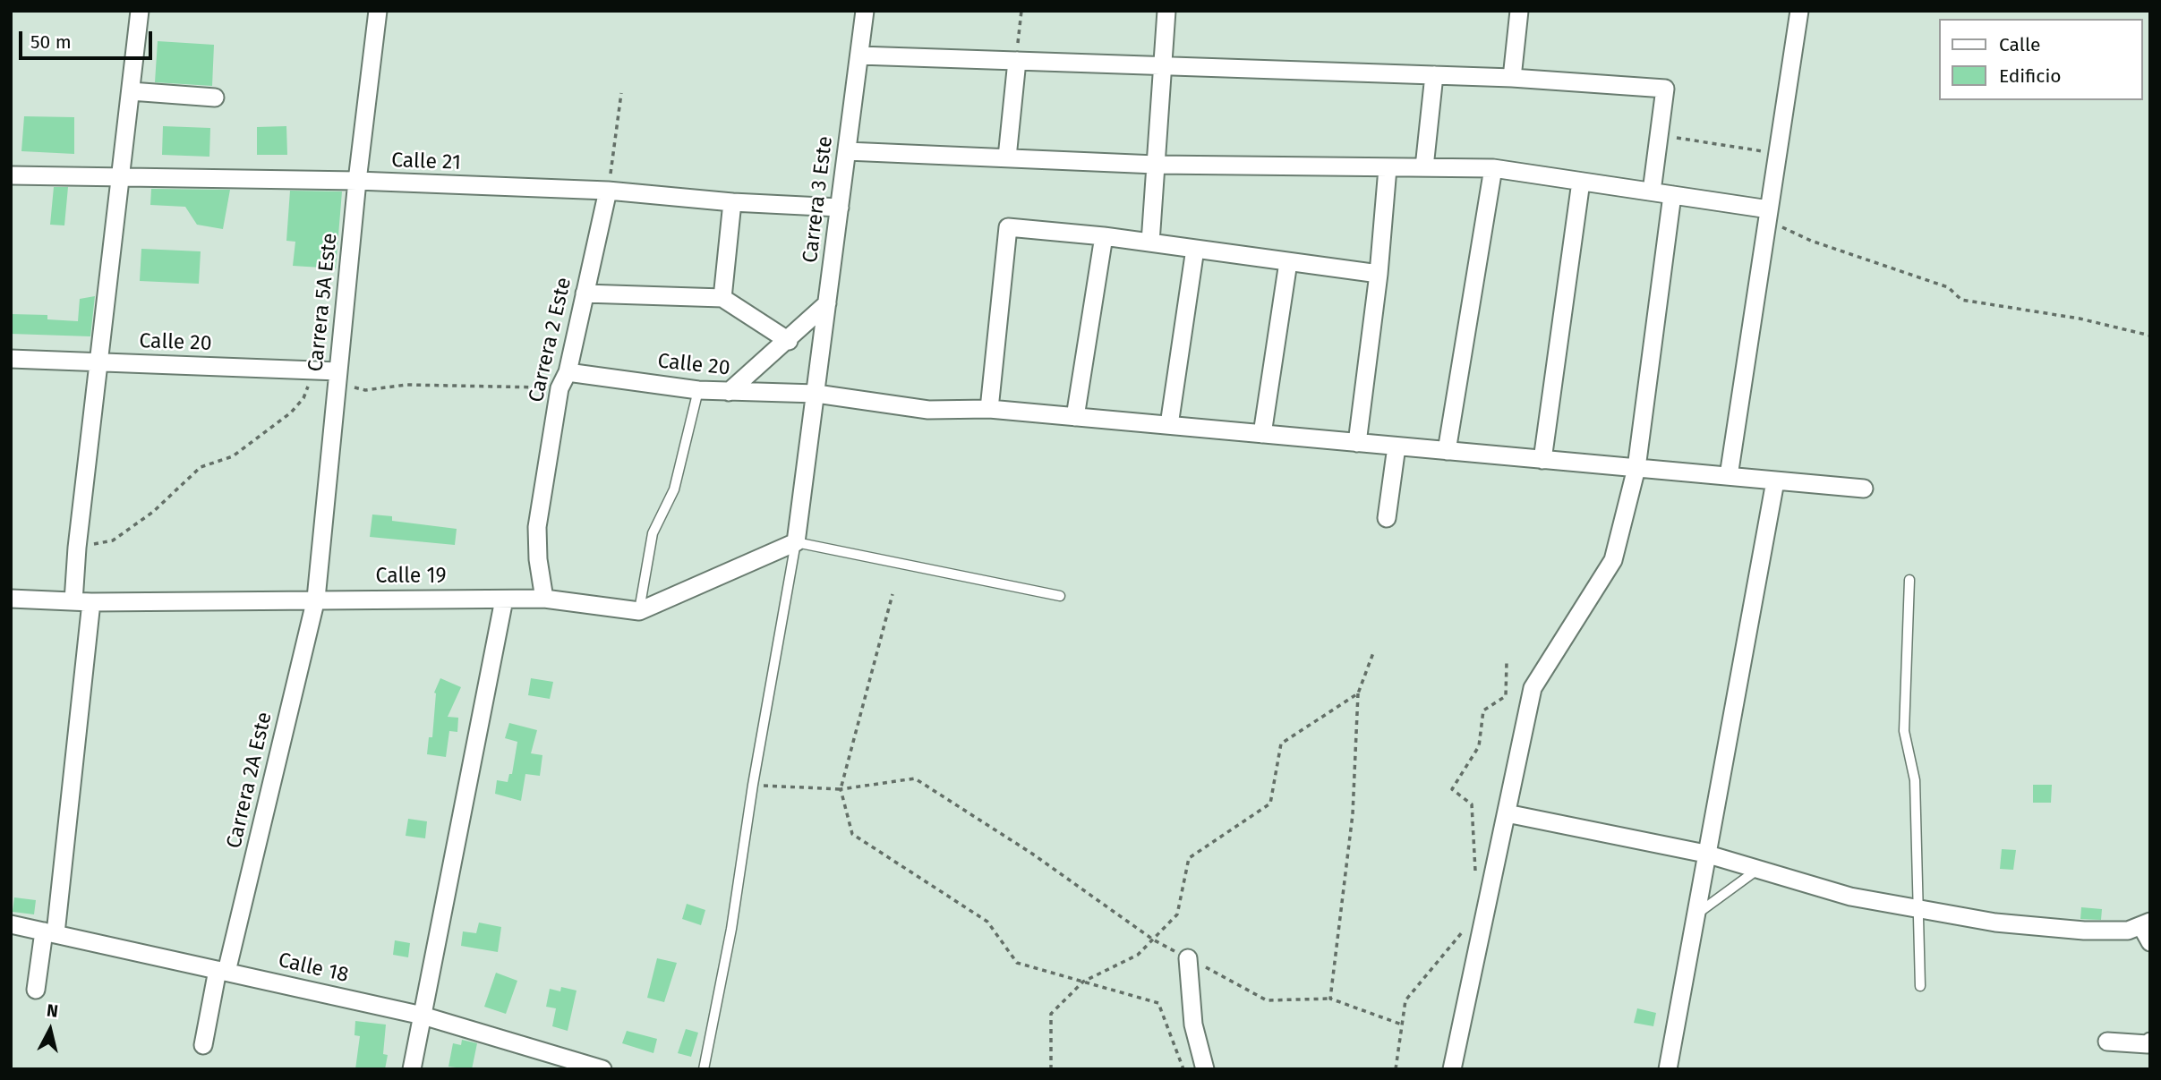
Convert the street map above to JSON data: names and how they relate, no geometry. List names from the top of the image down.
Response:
{
  "streets": {
    "street": [
      "Calle 21",
      "Carrera 3 Este",
      "Carrera 5A Este",
      "Carrera 2 Este",
      "Calle 20",
      "Calle 19",
      "Carrera 2A Este",
      "Calle 18"
    ]
  },
  "crossings": [
    ["Calle 21", "Carrera 3 Este"],
    ["Calle 21", "Carrera 5A Este"],
    ["Calle 21", "Carrera 2 Este"],
    ["Carrera 3 Este", "Calle 20"],
    ["Carrera 5A Este", "Calle 20"],
    ["Carrera 5A Este", "Calle 19"],
    ["Carrera 5A Este", "Carrera 2A Este"],
    ["Carrera 2 Este", "Calle 20"],
    ["Carrera 2 Este", "Calle 19"],
    ["Calle 19", "Carrera 2A Este"],
    ["Carrera 2A Este", "Calle 18"]
  ],
  "legend": ["Calle", "Edificio"],
  "scale_bar": "50 m",
  "north": "top"
}
